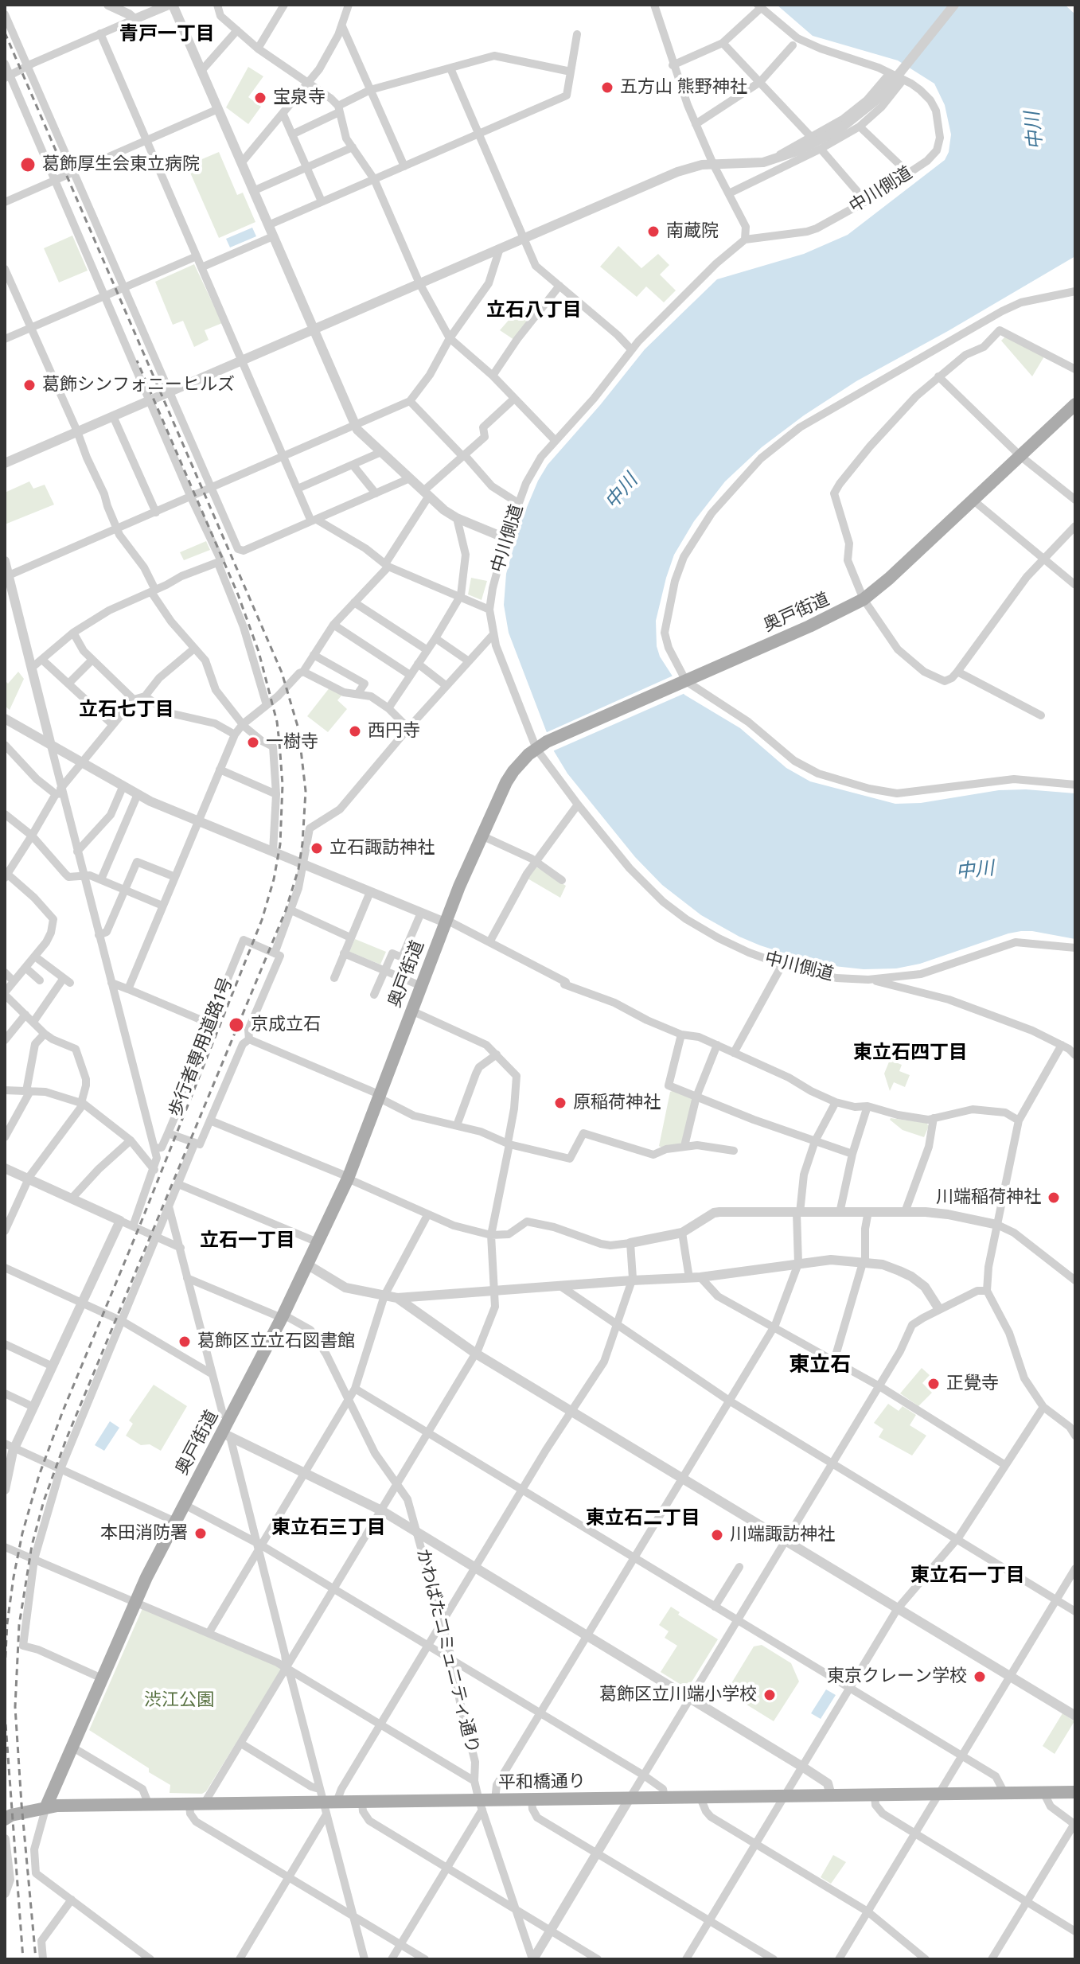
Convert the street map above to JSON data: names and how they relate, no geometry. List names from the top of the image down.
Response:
{
  "streets": {
    "main road": ["奥戸街道", "平和橋通り"],
    "street": ["中川側道", "歩行者専用道路1号", "かわばたコミュニティ通り"]
  },
  "crossings": [
    ["中川側道", "奥戸街道"],
    ["奥戸街道", "かわばたコミュニティ通り"],
    ["奥戸街道", "平和橋通り"],
    ["かわばたコミュニティ通り", "平和橋通り"]
  ],
  "districts": [
    "青戸一丁目",
    "立石八丁目",
    "立石七丁目",
    "東立石四丁目",
    "立石一丁目",
    "東立石",
    "東立石二丁目",
    "東立石三丁目",
    "東立石一丁目"
  ],
  "water": ["中川"],
  "parks": ["渋江公園"],
  "places": [
    "五方山 熊野神社",
    "宝泉寺",
    "葛飾厚生会東立病院",
    "南蔵院",
    "葛飾シンフォニーヒルズ",
    "西円寺",
    "一樹寺",
    "立石諏訪神社",
    "京成立石",
    "原稲荷神社",
    "川端稲荷神社",
    "葛飾区立立石図書館",
    "正覺寺",
    "本田消防署",
    "川端諏訪神社",
    "東京クレーン学校",
    "葛飾区立川端小学校"
  ]
}
